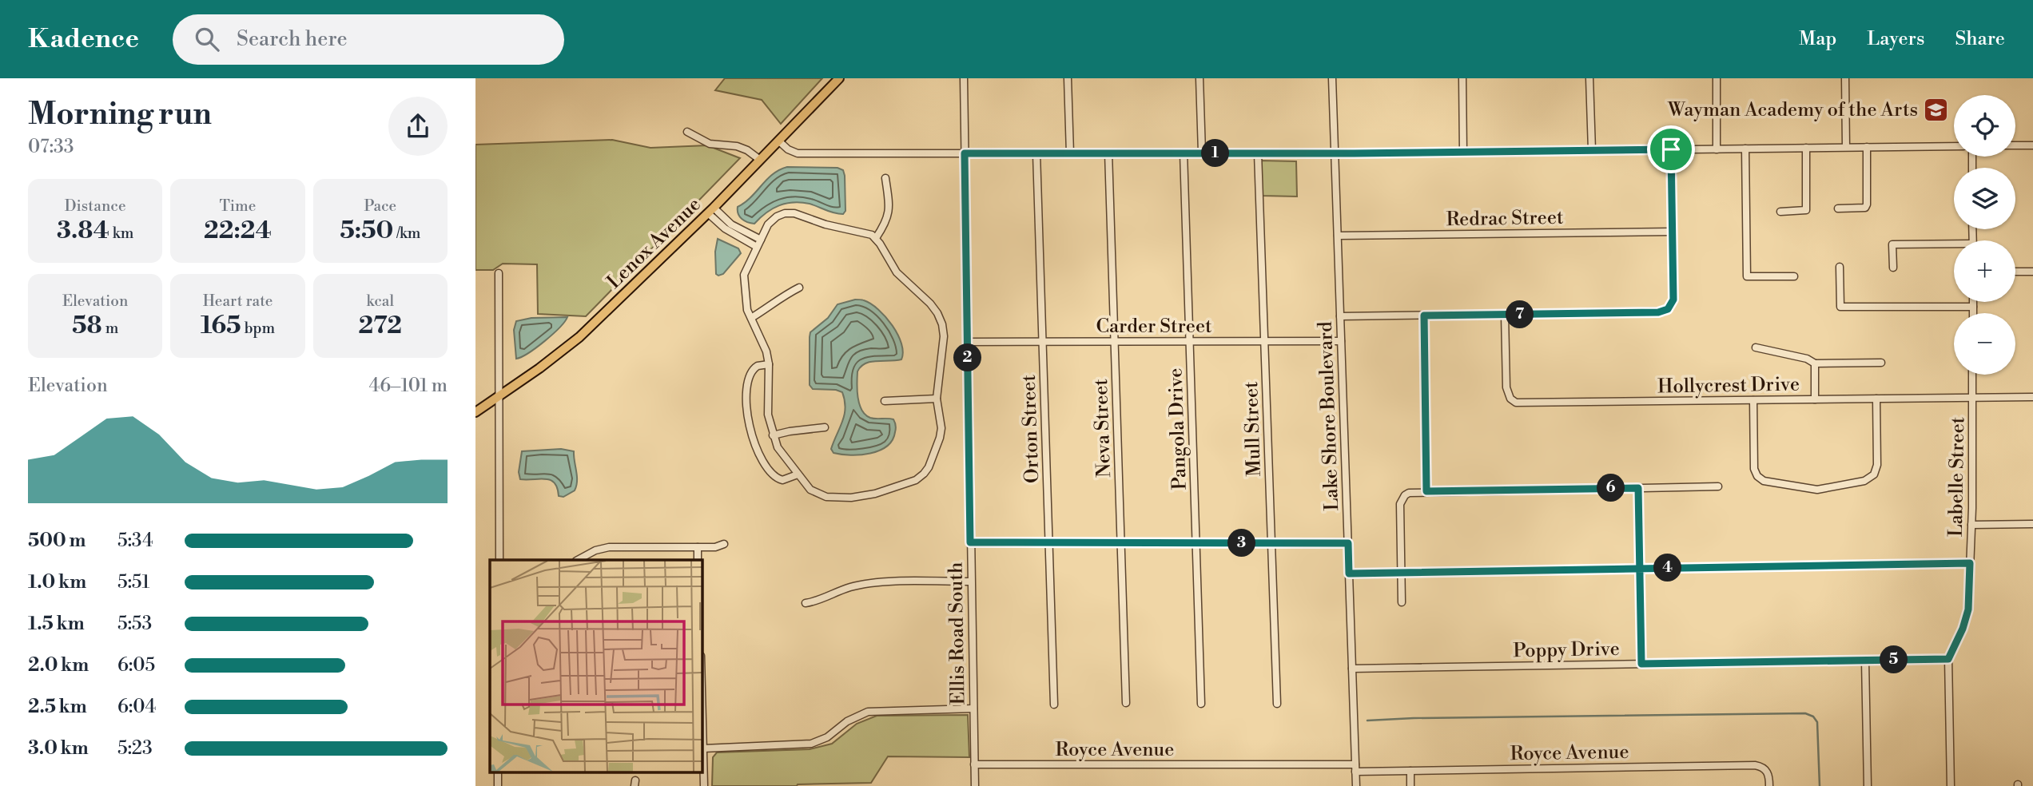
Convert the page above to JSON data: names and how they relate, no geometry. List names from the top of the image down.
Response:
{
  "streets": {
    "main road": ["Lenox Avenue"],
    "street": [
      "Redrac Street",
      "Carder Street",
      "Hollycrest Drive",
      "Lake Shore Boulevard",
      "Neva Street",
      "Orton Street",
      "Pangola Drive",
      "Mull Street",
      "Labelle Street",
      "Ellis Road South",
      "Poppy Drive",
      "Royce Avenue"
    ]
  },
  "crossings": [
    ["Redrac Street", "Lake Shore Boulevard"],
    ["Carder Street", "Lake Shore Boulevard"],
    ["Carder Street", "Neva Street"],
    ["Carder Street", "Orton Street"],
    ["Carder Street", "Pangola Drive"],
    ["Carder Street", "Mull Street"],
    ["Carder Street", "Ellis Road South"],
    ["Hollycrest Drive", "Labelle Street"],
    ["Lake Shore Boulevard", "Poppy Drive"],
    ["Lake Shore Boulevard", "Royce Avenue"],
    ["Labelle Street", "Poppy Drive"],
    ["Ellis Road South", "Royce Avenue"]
  ],
  "places": {
    "school or university": ["Wayman Academy of the Arts"]
  },
  "page": {
    "header": "Kadence",
    "search": "Search here",
    "nav": ["Map", "Layers", "Share"],
    "heading": ["Morning run", "07:33"],
    "map_buttons": ["+", "−"],
    "pins": [
      "1",
      "7",
      "2",
      "6",
      "3",
      "4",
      "5"
    ],
    "stats": [
      ["Distance", "3.84 km"],
      ["Time", "22:24"],
      ["Pace", "5:50 /km"],
      ["Elevation", "58 m"],
      ["Heart rate", "165 bpm"],
      ["kcal", "272"]
    ],
    "chart": ["Elevation", "46–101 m"],
    "list": [
      {
        "name": "500 m",
        "note": "5:34"
      },
      {
        "name": "1.0 km",
        "note": "5:51"
      },
      {
        "name": "1.5 km",
        "note": "5:53"
      },
      {
        "name": "2.0 km",
        "note": "6:05"
      },
      {
        "name": "2.5 km",
        "note": "6:04"
      },
      {
        "name": "3.0 km",
        "note": "5:23"
      }
    ]
  }
}
